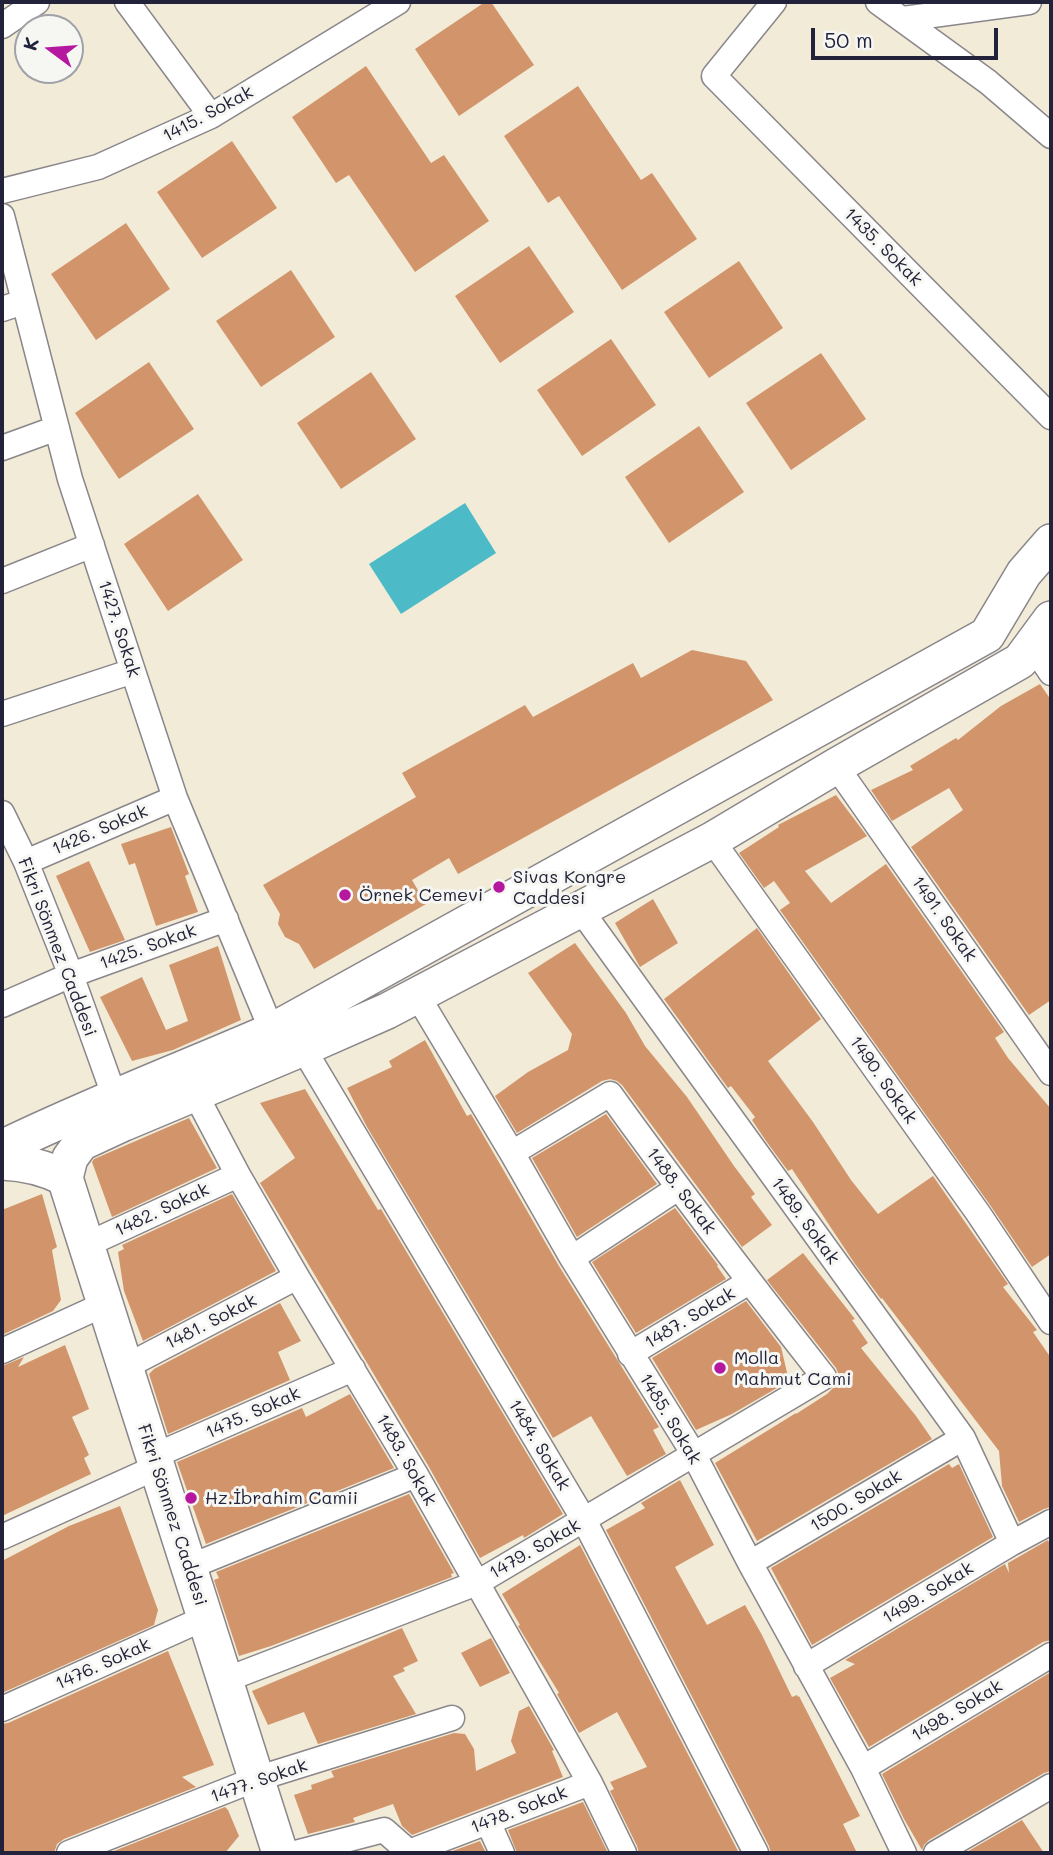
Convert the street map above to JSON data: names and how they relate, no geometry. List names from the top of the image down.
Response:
{
  "streets": {
    "main road": ["Fikri Sönmez Caddesi"],
    "street": [
      "1415. Sokak",
      "1435. Sokak",
      "1427. Sokak",
      "1426. Sokak",
      "1491. Sokak",
      "1425. Sokak",
      "1490. Sokak",
      "1488. Sokak",
      "1482. Sokak",
      "1489. Sokak",
      "1487. Sokak",
      "1481. Sokak",
      "1475. Sokak",
      "1485. Sokak",
      "1484. Sokak",
      "1483. Sokak",
      "1500. Sokak",
      "1479. Sokak",
      "1499. Sokak",
      "1476. Sokak",
      "1498. Sokak",
      "1477. Sokak",
      "1478. Sokak"
    ]
  },
  "crossings": [
    ["1427. Sokak", "1426. Sokak"],
    ["1427. Sokak", "1425. Sokak"],
    ["1426. Sokak", "Fikri Sönmez Caddesi"],
    ["Fikri Sönmez Caddesi", "1425. Sokak"],
    ["Fikri Sönmez Caddesi", "1482. Sokak"],
    ["Fikri Sönmez Caddesi", "1481. Sokak"],
    ["Fikri Sönmez Caddesi", "1475. Sokak"],
    ["Fikri Sönmez Caddesi", "1479. Sokak"],
    ["Fikri Sönmez Caddesi", "1476. Sokak"],
    ["Fikri Sönmez Caddesi", "1477. Sokak"],
    ["1488. Sokak", "1487. Sokak"],
    ["1488. Sokak", "1485. Sokak"],
    ["1488. Sokak", "1479. Sokak"],
    ["1482. Sokak", "1483. Sokak"],
    ["1489. Sokak", "1500. Sokak"],
    ["1489. Sokak", "1499. Sokak"],
    ["1487. Sokak", "1485. Sokak"],
    ["1481. Sokak", "1483. Sokak"],
    ["1475. Sokak", "1483. Sokak"],
    ["1485. Sokak", "1500. Sokak"],
    ["1485. Sokak", "1479. Sokak"],
    ["1485. Sokak", "1499. Sokak"],
    ["1485. Sokak", "1498. Sokak"],
    ["1484. Sokak", "1479. Sokak"],
    ["1483. Sokak", "1479. Sokak"],
    ["1483. Sokak", "1478. Sokak"]
  ],
  "places": [
    "Sivas Kongre Caddesi",
    "Örnek Cemevi",
    "Molla Mahmut Cami",
    "Hz.İbrahim Camii"
  ],
  "scale_bar": "50 m",
  "north": "left"
}
